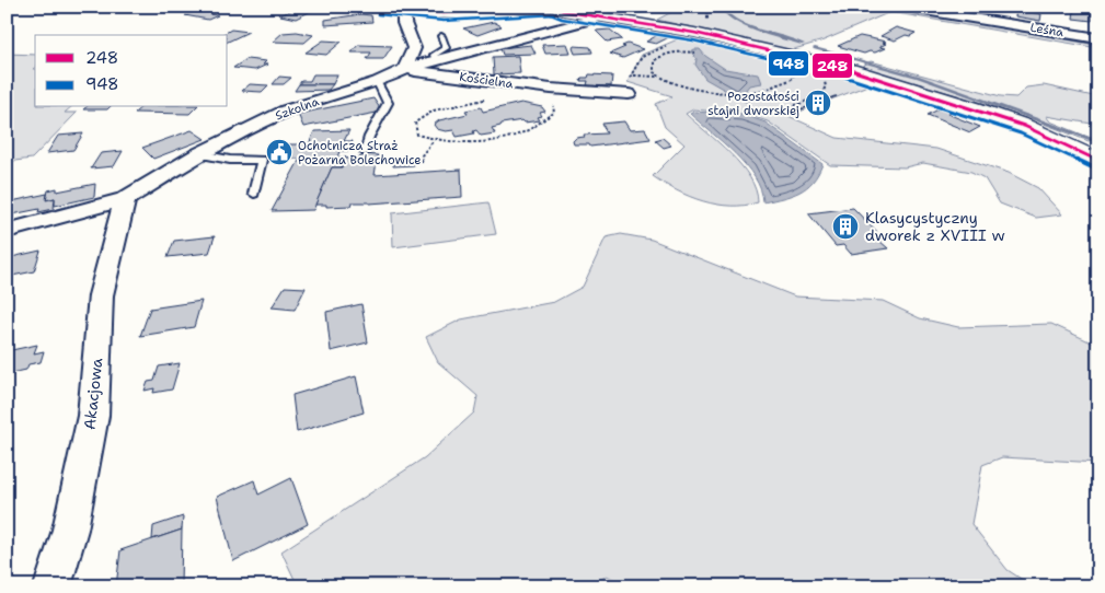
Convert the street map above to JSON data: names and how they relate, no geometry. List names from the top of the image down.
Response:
{
  "streets": {
    "street": [
      "Leśna",
      "Kościelna",
      "Szkolna",
      "Akacjowa"
    ]
  },
  "crossings": [
    ["Kościelna", "Szkolna"],
    ["Szkolna", "Akacjowa"]
  ],
  "places": {
    "building": ["Pozostałości stajni dworskiej", "Klasycystyczny dworek z XVIII w"],
    "public building": ["Ochotnicza Straż Pożarna Bolechowice"]
  },
  "lines": ["transit line 248", "transit line 948"],
  "legend": ["248", "948"]
}
